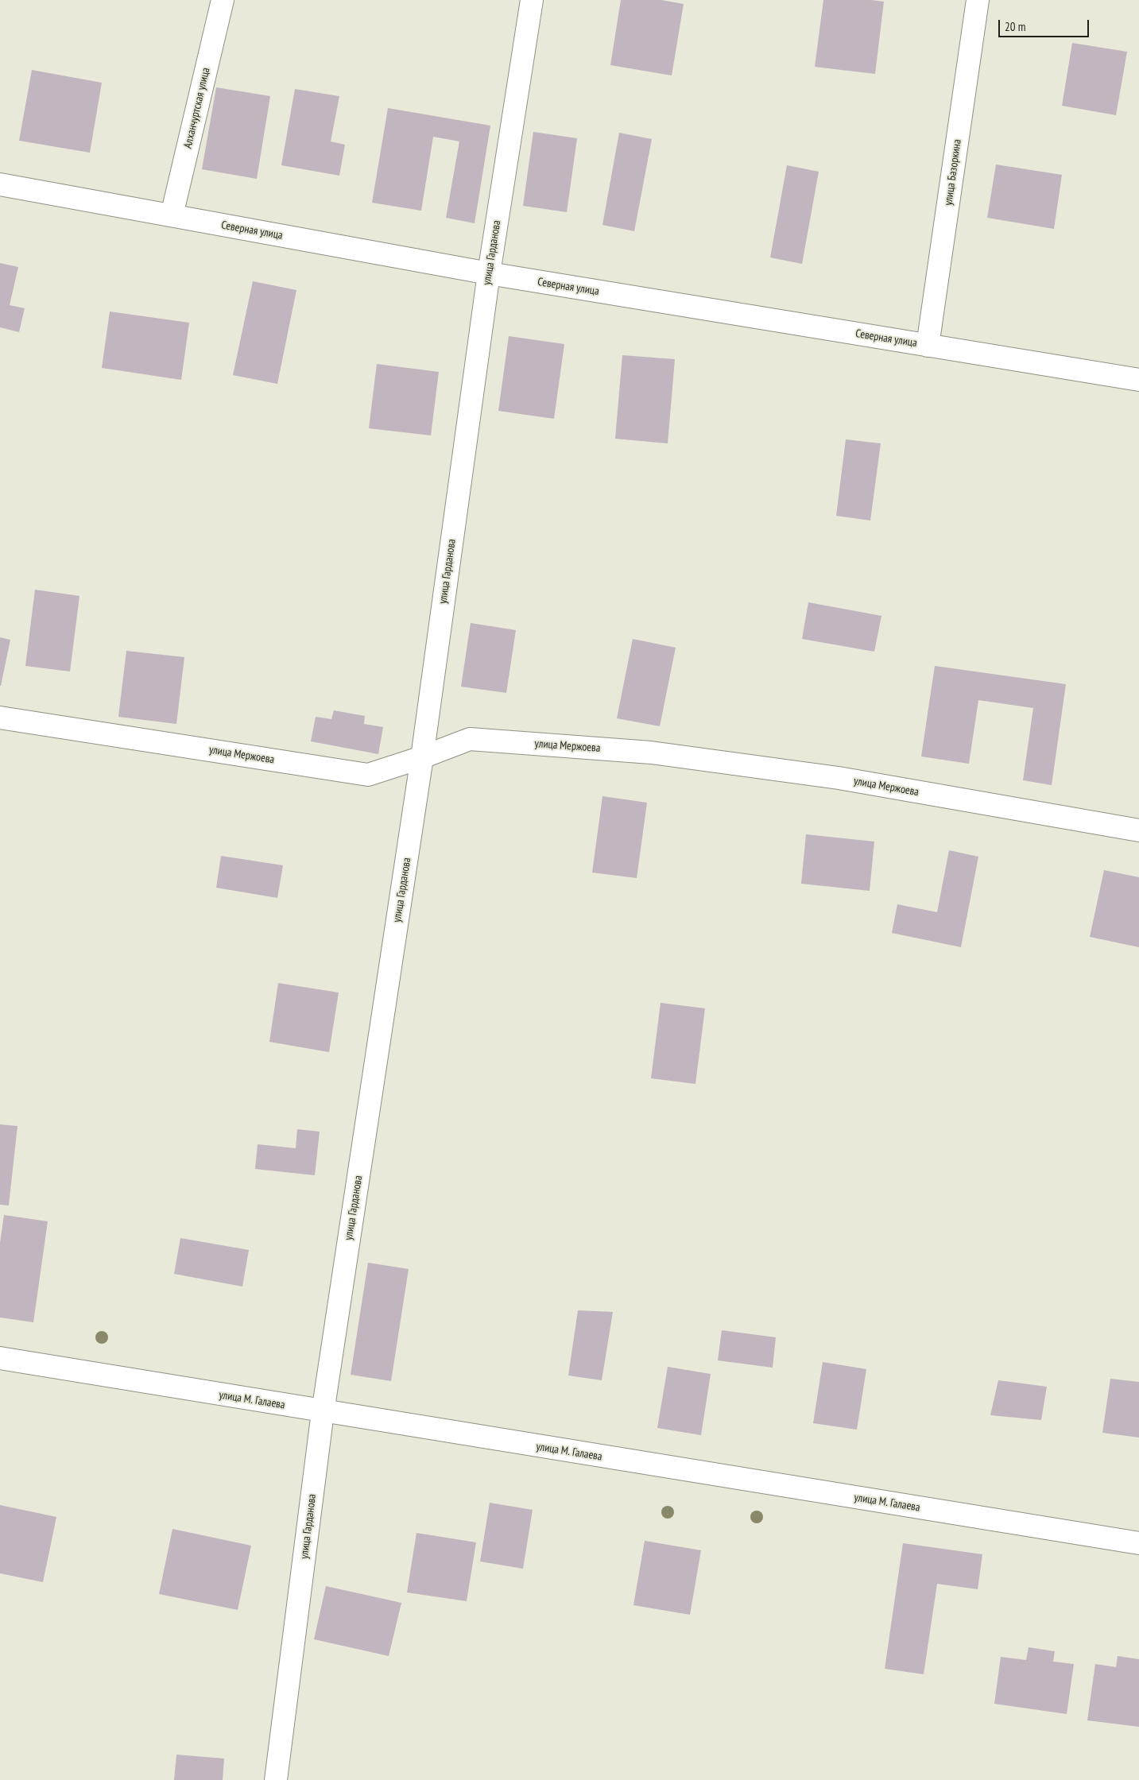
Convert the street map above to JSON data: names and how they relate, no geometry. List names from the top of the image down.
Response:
{
  "streets": {
    "street": [
      "Алханчуртская улица",
      "улица Базоркина",
      "Северная улица",
      "улица Гарданова",
      "улица Мержоева",
      "улица М. Галаева"
    ]
  },
  "crossings": [
    ["Алханчуртская улица", "Северная улица"],
    ["улица Базоркина", "Северная улица"],
    ["Северная улица", "улица Гарданова"],
    ["улица Гарданова", "улица Мержоева"],
    ["улица Гарданова", "улица М. Галаева"]
  ],
  "scale_bar": "20 m"
}
